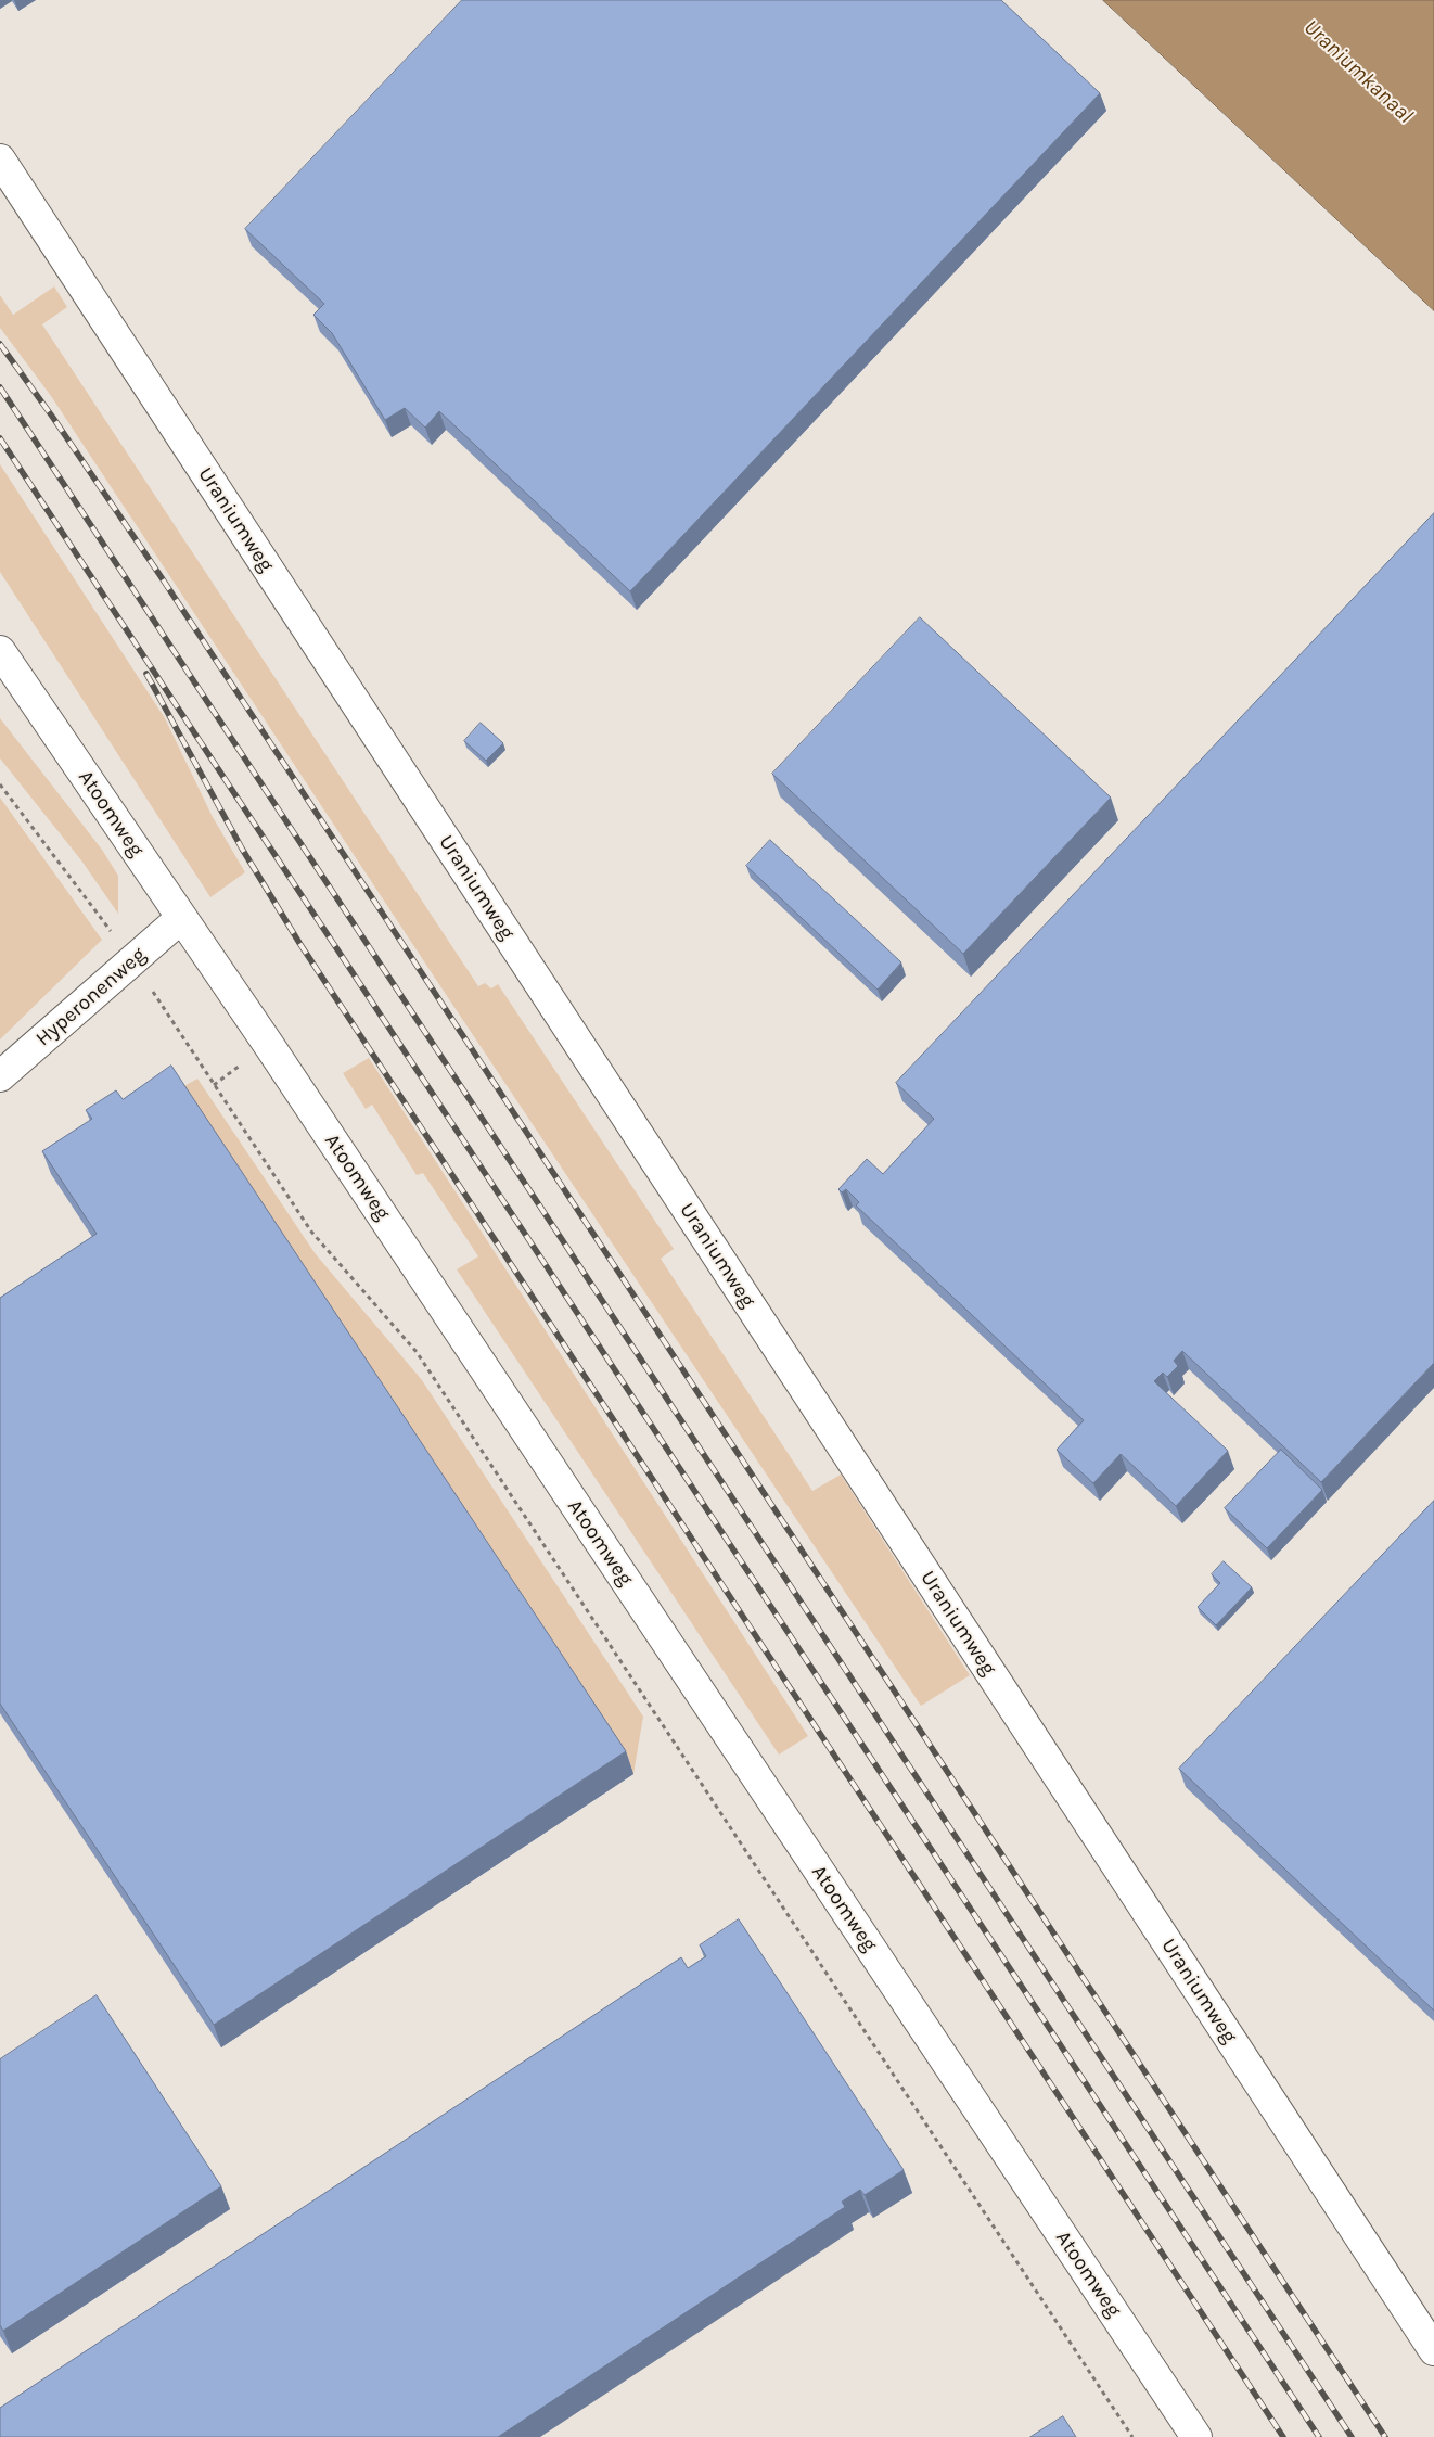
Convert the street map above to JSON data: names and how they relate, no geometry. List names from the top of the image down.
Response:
{
  "streets": {
    "street": ["Uraniumweg", "Atoomweg", "Hyperonenweg"]
  },
  "crossings": [
    ["Atoomweg", "Hyperonenweg"]
  ],
  "water": ["Uraniumkanaal"]
}
